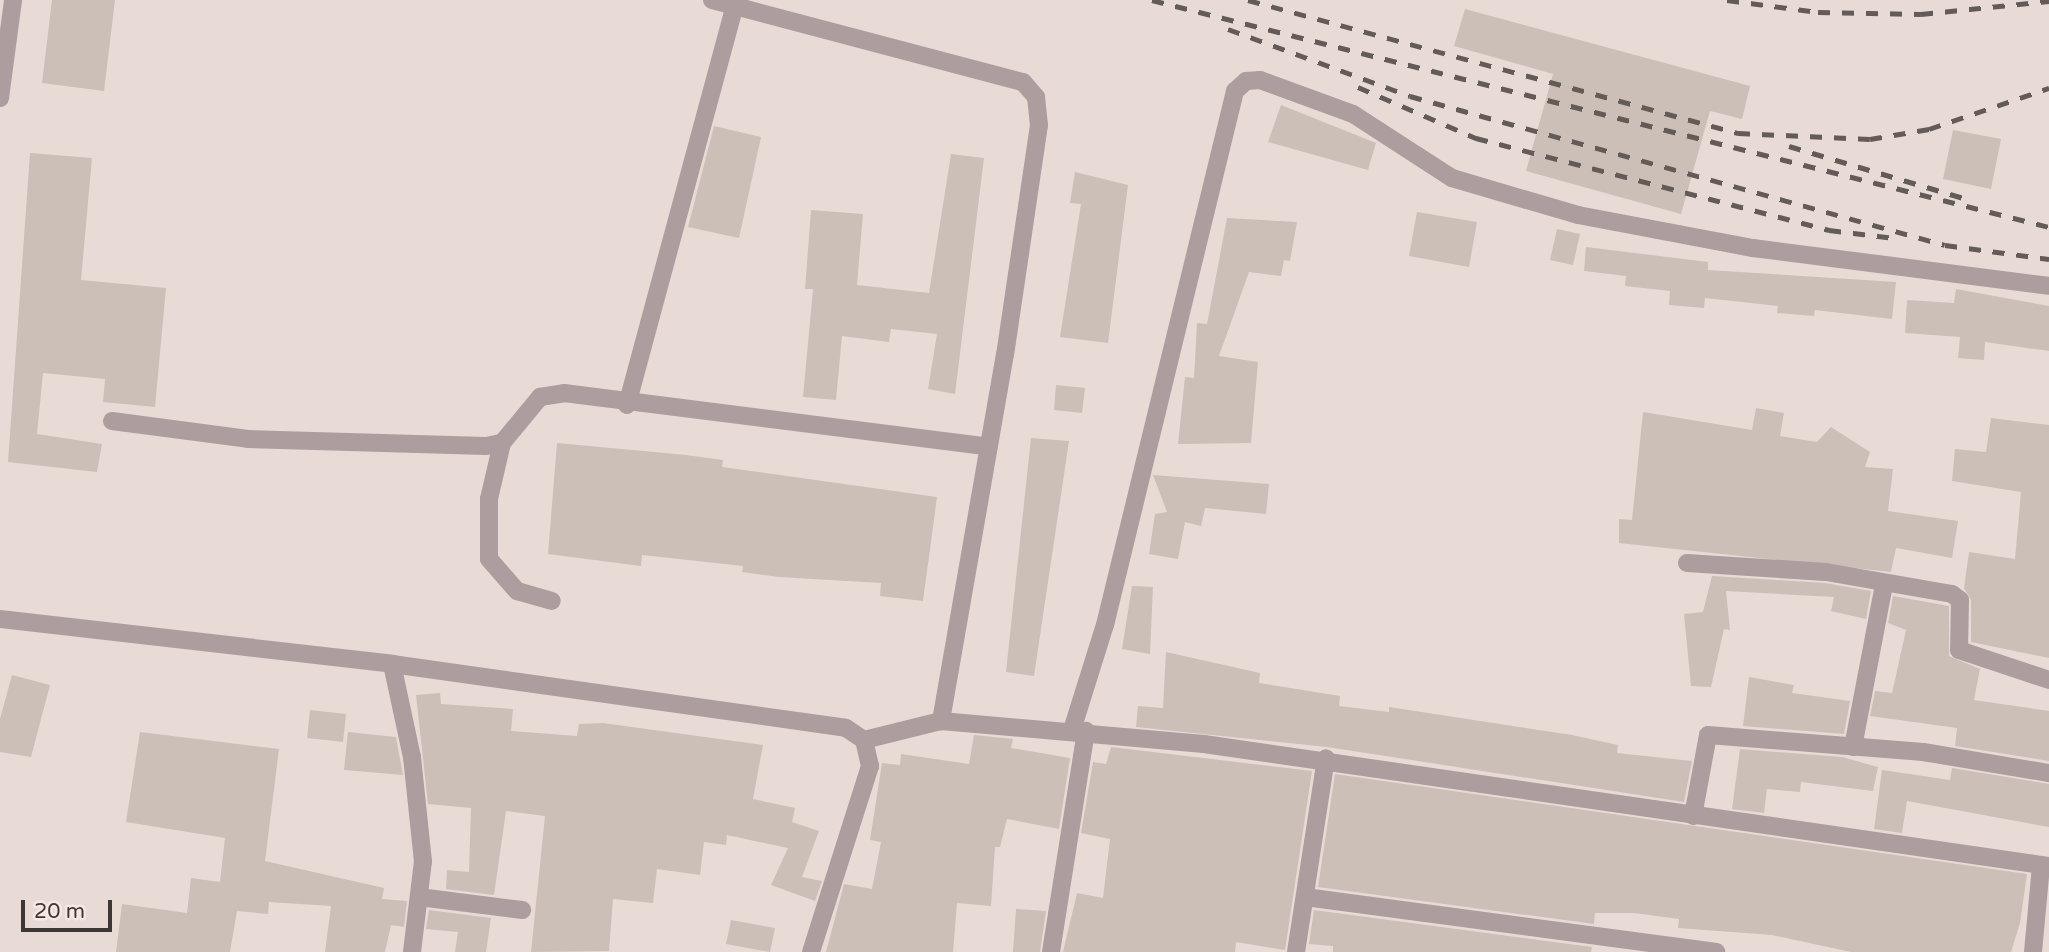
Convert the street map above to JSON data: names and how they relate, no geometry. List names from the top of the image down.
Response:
{
  "scale_bar": "20 m"
}
